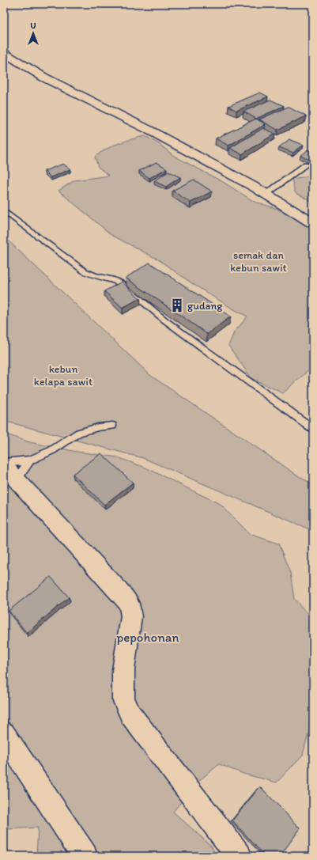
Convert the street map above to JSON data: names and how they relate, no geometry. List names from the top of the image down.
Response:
{
  "parks": ["semak dan kebun sawit", "kebun kelapa sawit", "pepohonan"],
  "places": {
    "building": ["gudang"]
  },
  "north": "top"
}
